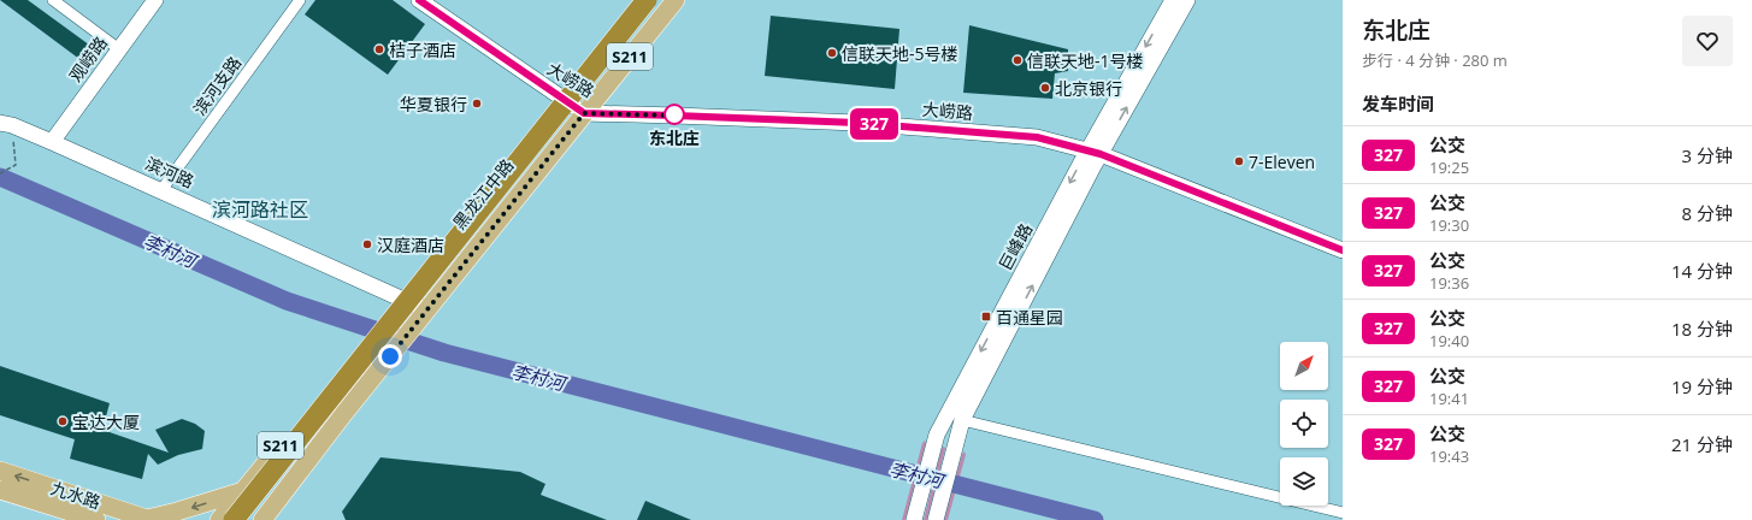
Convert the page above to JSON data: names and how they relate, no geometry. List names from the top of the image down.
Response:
{
  "streets": {
    "highway": ["黑龙江中路"],
    "main road": ["S211", "九水路"],
    "street": [
      "观崂路",
      "大崂路",
      "滨河支路",
      "滨河路",
      "巨峰路"
    ]
  },
  "crossings": [
    ["观崂路", "滨河路"],
    ["大崂路", "黑龙江中路"],
    ["大崂路", "巨峰路"],
    ["滨河支路", "滨河路"],
    ["滨河路", "黑龙江中路"]
  ],
  "districts": ["滨河路社区"],
  "water": ["李村河"],
  "places": {
    "other": [
      "桔子酒店",
      "信联天地-5号楼",
      "信联天地-1号楼",
      "北京银行",
      "华夏银行",
      "东北庄",
      "7-Eleven",
      "汉庭酒店",
      "宝达大厦"
    ],
    "transit": ["百通星园"]
  },
  "lines": ["bus line 327"],
  "north": "top right",
  "page": {
    "on_map": "327",
    "heading": [
      ["东北庄", "步行 · 4 分钟 · 280 m"],
      "发车时间"
    ],
    "list": [
      {
        "mark": "327",
        "name": "公交",
        "note": "19:25",
        "value": "3 分钟"
      },
      {
        "mark": "327",
        "name": "公交",
        "note": "19:30",
        "value": "8 分钟"
      },
      {
        "mark": "327",
        "name": "公交",
        "note": "19:36",
        "value": "14 分钟"
      },
      {
        "mark": "327",
        "name": "公交",
        "note": "19:40",
        "value": "18 分钟"
      },
      {
        "mark": "327",
        "name": "公交",
        "note": "19:41",
        "value": "19 分钟"
      },
      {
        "mark": "327",
        "name": "公交",
        "note": "19:43",
        "value": "21 分钟"
      }
    ]
  }
}
